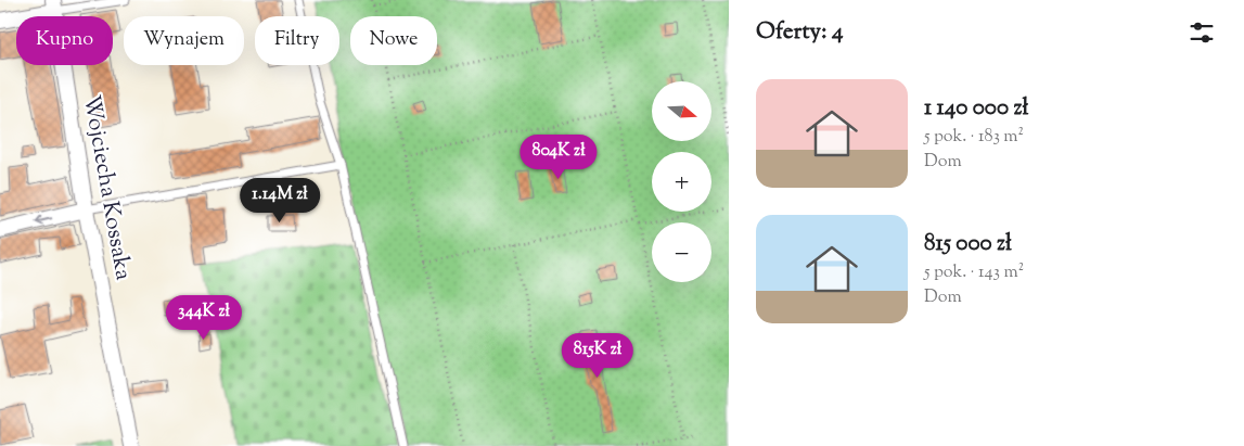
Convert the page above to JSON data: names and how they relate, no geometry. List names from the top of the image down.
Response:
{
  "streets": {
    "street": ["Wojciecha Kossaka"]
  },
  "north": "right",
  "page": {
    "heading": "Oferty: 4",
    "chip": [
      "Kupno",
      "Wynajem",
      "Filtry",
      "Nowe"
    ],
    "list": [
      {
        "name": "1 140 000 zł",
        "note": "5 pok. · 183 m² · Dom"
      },
      {
        "name": "815 000 zł",
        "note": "5 pok. · 143 m² · Dom"
      }
    ],
    "map_buttons": ["+", "−"],
    "price": [
      "804K zł",
      "1.14M zł",
      "344K zł",
      "815K zł"
    ]
  }
}
